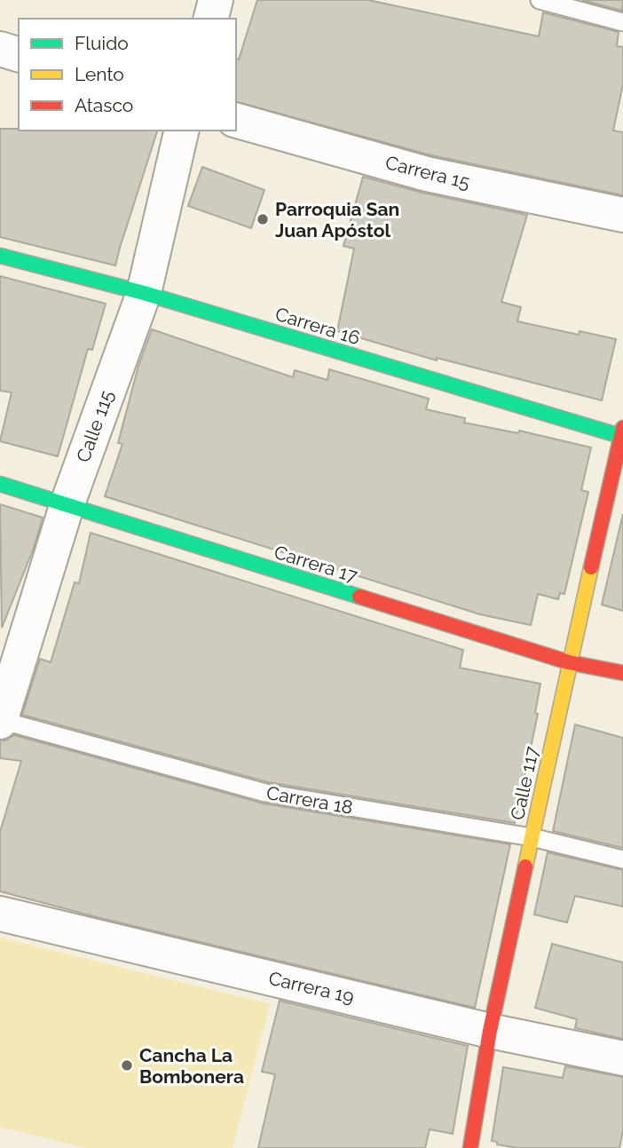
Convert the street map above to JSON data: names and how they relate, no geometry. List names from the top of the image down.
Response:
{
  "streets": {
    "street": [
      "Carrera 15",
      "Carrera 16",
      "Calle 115",
      "Carrera 17",
      "Calle 117",
      "Carrera 19"
    ],
    "lane": ["Carrera 18"]
  },
  "crossings": [
    ["Carrera 16", "Calle 115"],
    ["Carrera 16", "Calle 117"],
    ["Calle 115", "Carrera 17"],
    ["Calle 115", "Carrera 18"],
    ["Carrera 17", "Calle 117"],
    ["Calle 117", "Carrera 18"],
    ["Calle 117", "Carrera 19"]
  ],
  "places": ["Parroquia San Juan Apóstol", "Cancha La Bombonera"],
  "legend": ["Fluido", "Lento", "Atasco"]
}
